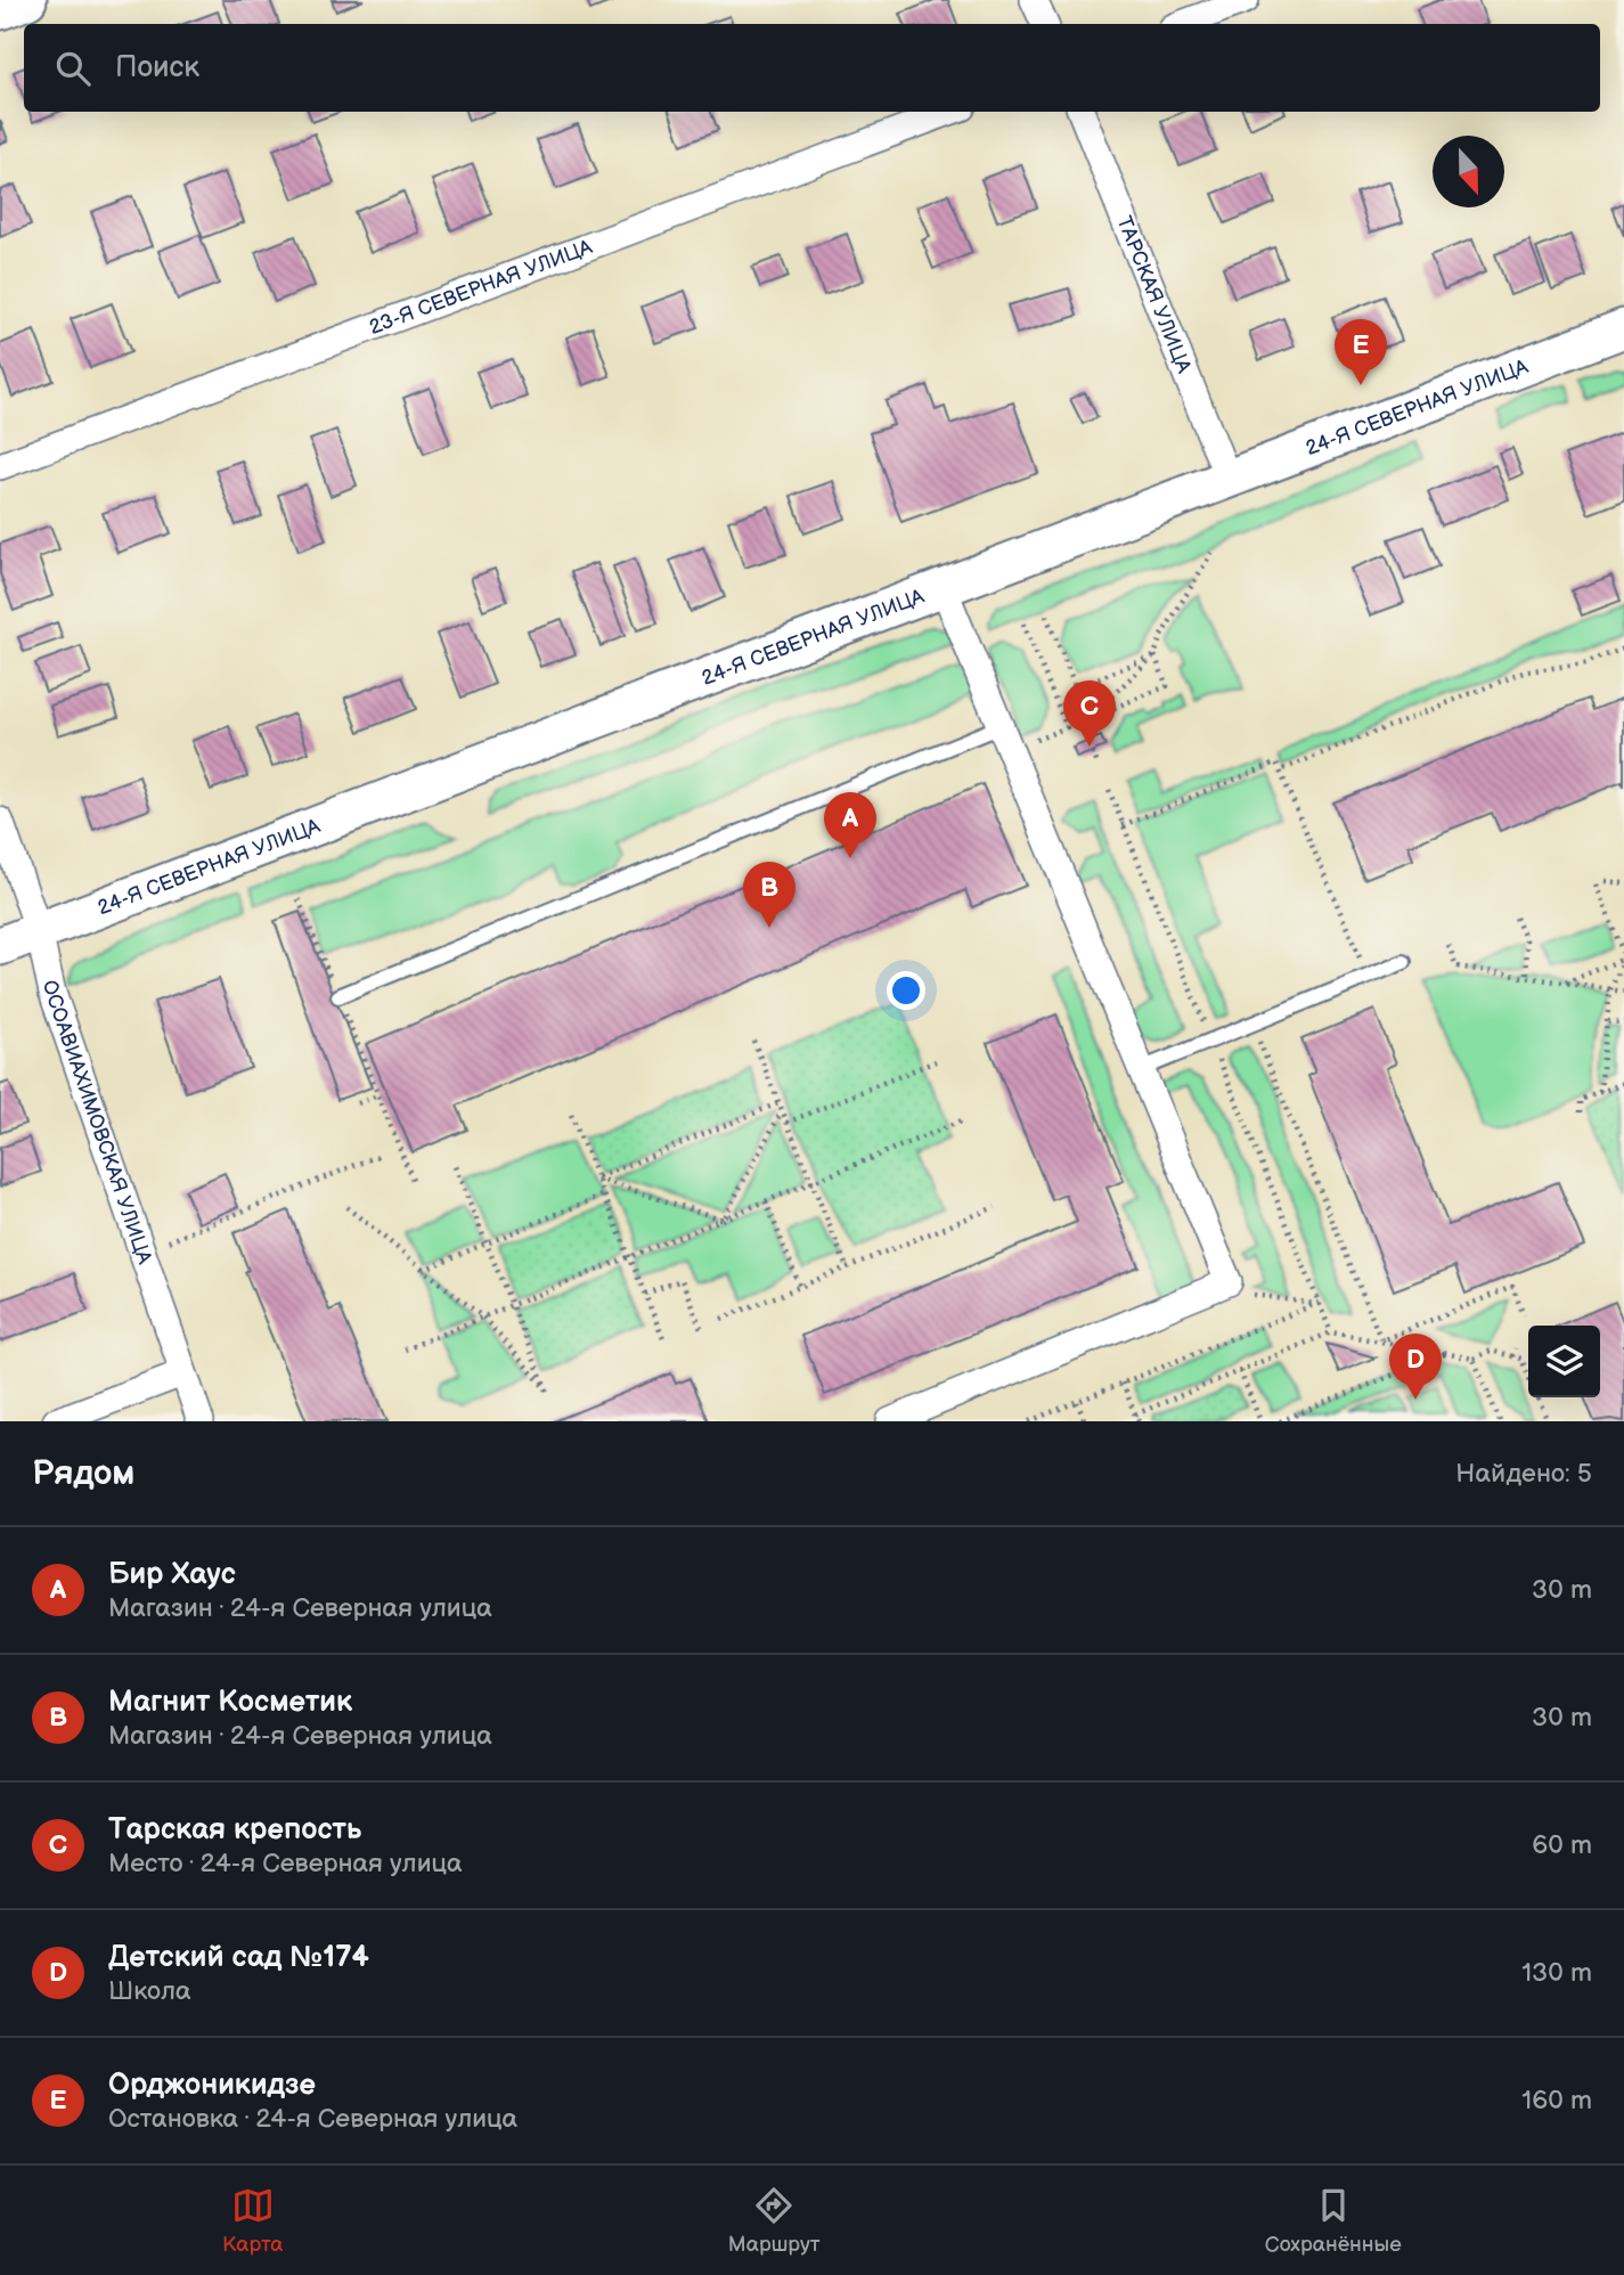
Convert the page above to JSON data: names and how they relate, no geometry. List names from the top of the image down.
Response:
{
  "streets": {
    "main road": ["24-Я СЕВЕРНАЯ УЛИЦА"],
    "street": ["23-Я СЕВЕРНАЯ УЛИЦА", "ТАРСКАЯ УЛИЦА", "ОСОАВИАХИМОВСКАЯ УЛИЦА"]
  },
  "crossings": [
    ["ТАРСКАЯ УЛИЦА", "24-Я СЕВЕРНАЯ УЛИЦА"],
    ["24-Я СЕВЕРНАЯ УЛИЦА", "ОСОАВИАХИМОВСКАЯ УЛИЦА"]
  ],
  "north": "bottom",
  "page": {
    "search": "Поиск",
    "pins": [
      "E",
      "C",
      "A",
      "B",
      "D"
    ],
    "heading": ["Рядом", "Найдено: 5"],
    "list": [
      {
        "mark": "A",
        "name": "Бир Хаус",
        "note": "Магазин · 24-я Северная улица",
        "value": "30 m"
      },
      {
        "mark": "B",
        "name": "Магнит Косметик",
        "note": "Магазин · 24-я Северная улица",
        "value": "30 m"
      },
      {
        "mark": "C",
        "name": "Тарская крепость",
        "note": "Место · 24-я Северная улица",
        "value": "60 m"
      },
      {
        "mark": "D",
        "name": "Детский сад №174",
        "note": "Школа",
        "value": "130 m"
      },
      {
        "mark": "E",
        "name": "Орджоникидзе",
        "note": "Остановка · 24-я Северная улица",
        "value": "160 m"
      }
    ],
    "nav": ["Карта", "Маршрут", "Сохранённые"]
  }
}
